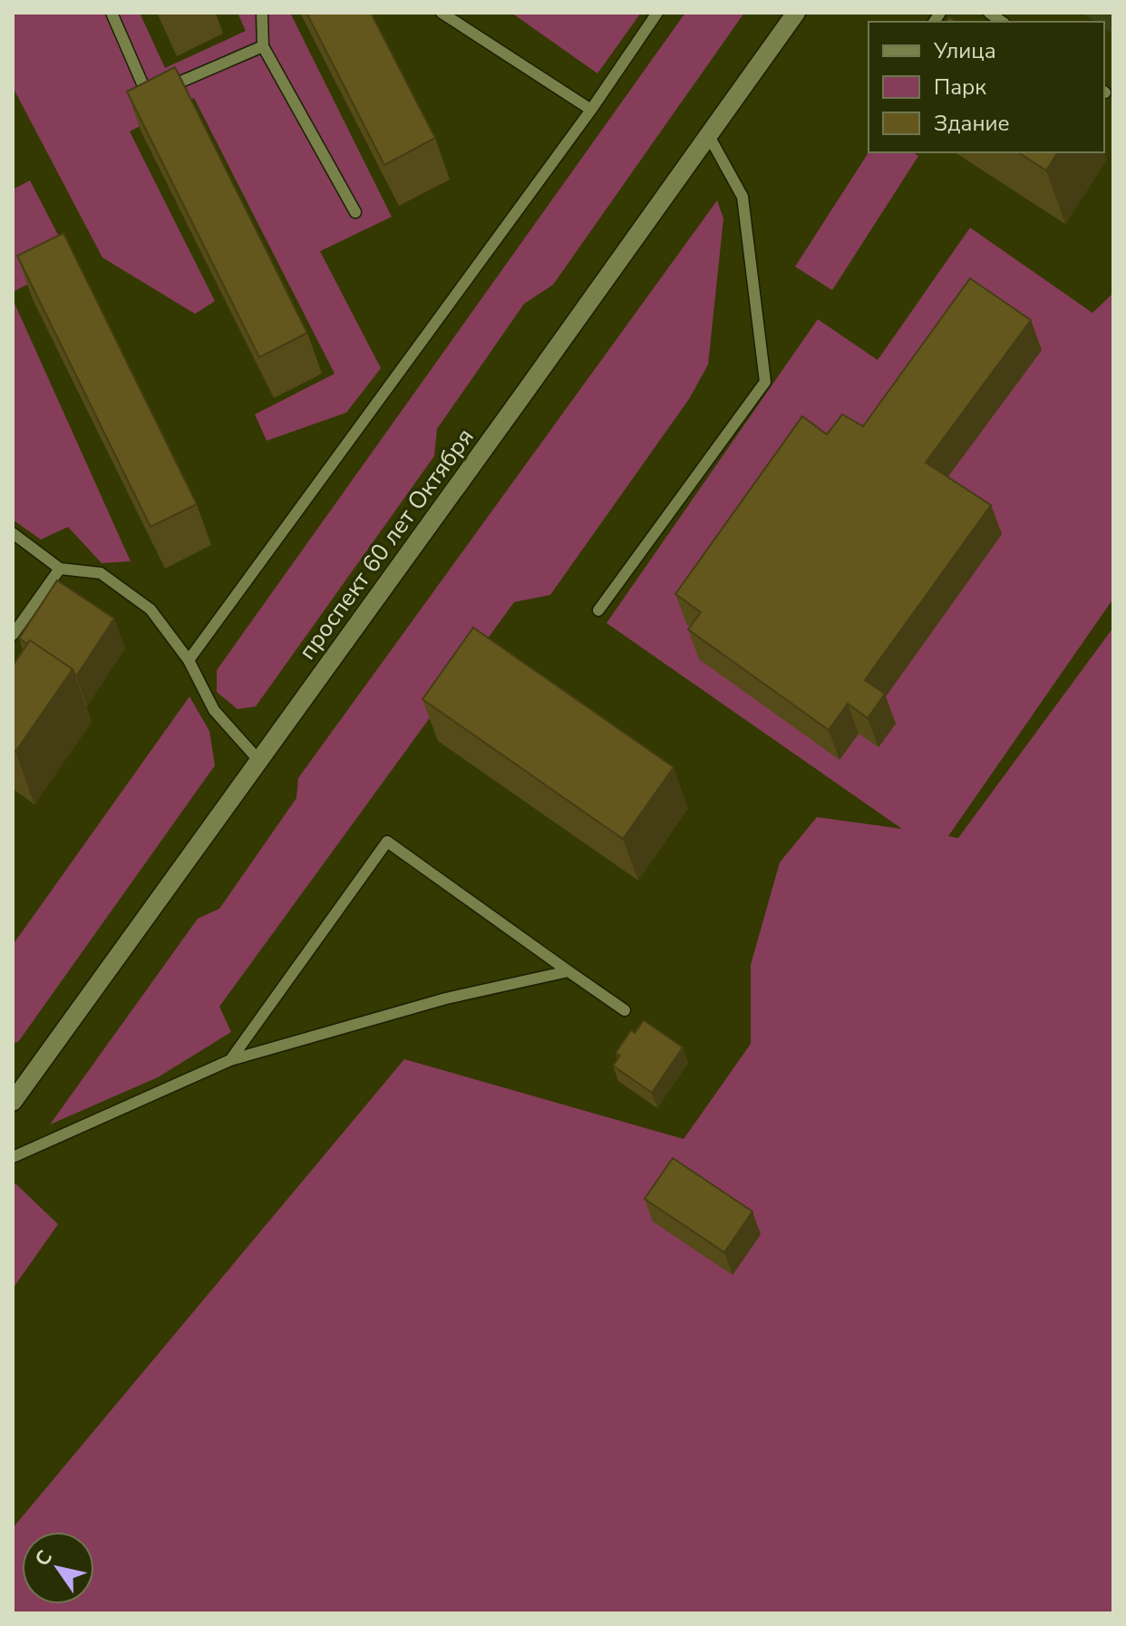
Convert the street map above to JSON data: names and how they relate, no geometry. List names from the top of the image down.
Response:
{
  "streets": {
    "main road": ["проспект 60 лет Октября"]
  },
  "legend": ["Улица", "Парк", "Здание"],
  "north": "top left"
}
